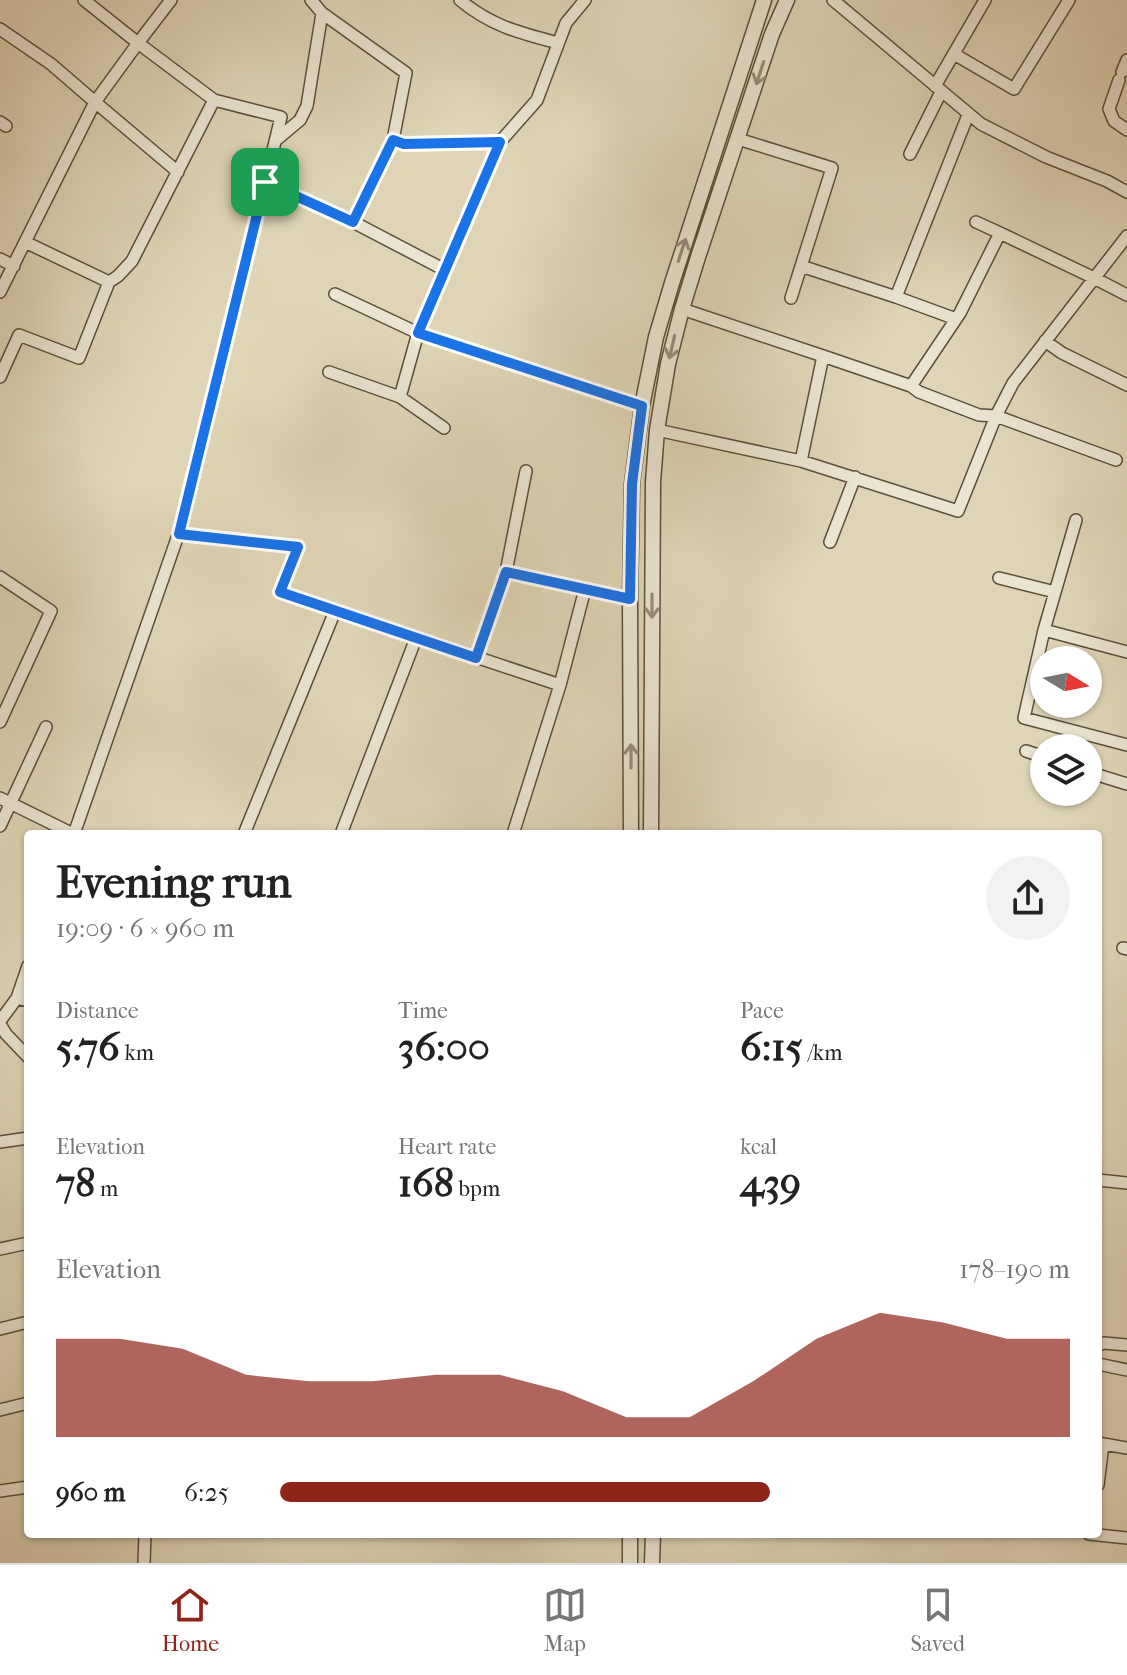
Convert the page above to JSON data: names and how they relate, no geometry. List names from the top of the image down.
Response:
{
  "north": "right",
  "page": {
    "heading": ["Evening run", "19:09 · 6 × 960 m"],
    "stats": [
      ["Distance", "5.76 km"],
      ["Time", "36:00"],
      ["Pace", "6:15 /km"],
      ["Elevation", "78 m"],
      ["Heart rate", "168 bpm"],
      ["kcal", "439"]
    ],
    "chart": ["Elevation", "178–190 m"],
    "list": [
      {
        "name": "960 m",
        "note": "6:25"
      }
    ],
    "tabs": ["Home", "Map", "Saved"]
  }
}
